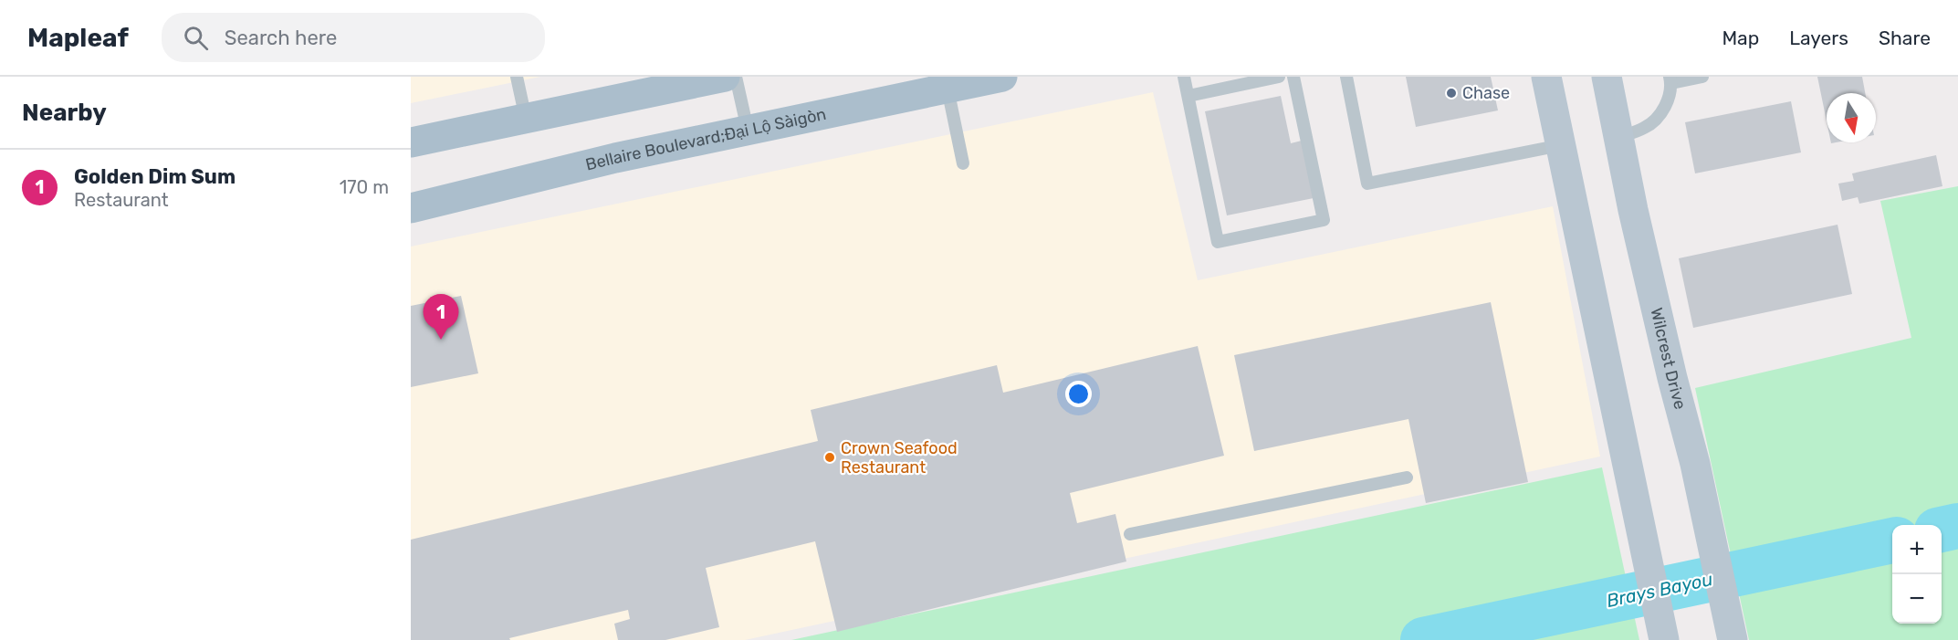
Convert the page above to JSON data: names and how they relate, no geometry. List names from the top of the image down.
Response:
{
  "streets": {
    "main road": ["Bellaire Boulevard;Đại Lộ Sàigòn", "Wilcrest Drive"]
  },
  "water": ["Brays Bayou"],
  "places": ["Chase", "Crown Seafood Restaurant"],
  "north": "bottom",
  "page": {
    "header": "Mapleaf",
    "search": "Search here",
    "nav": ["Map", "Layers", "Share"],
    "heading": "Nearby",
    "list": [
      {
        "mark": "1",
        "name": "Golden Dim Sum",
        "note": "Restaurant",
        "value": "170 m"
      }
    ],
    "pins": "1",
    "map_buttons": ["+", "−"]
  }
}
